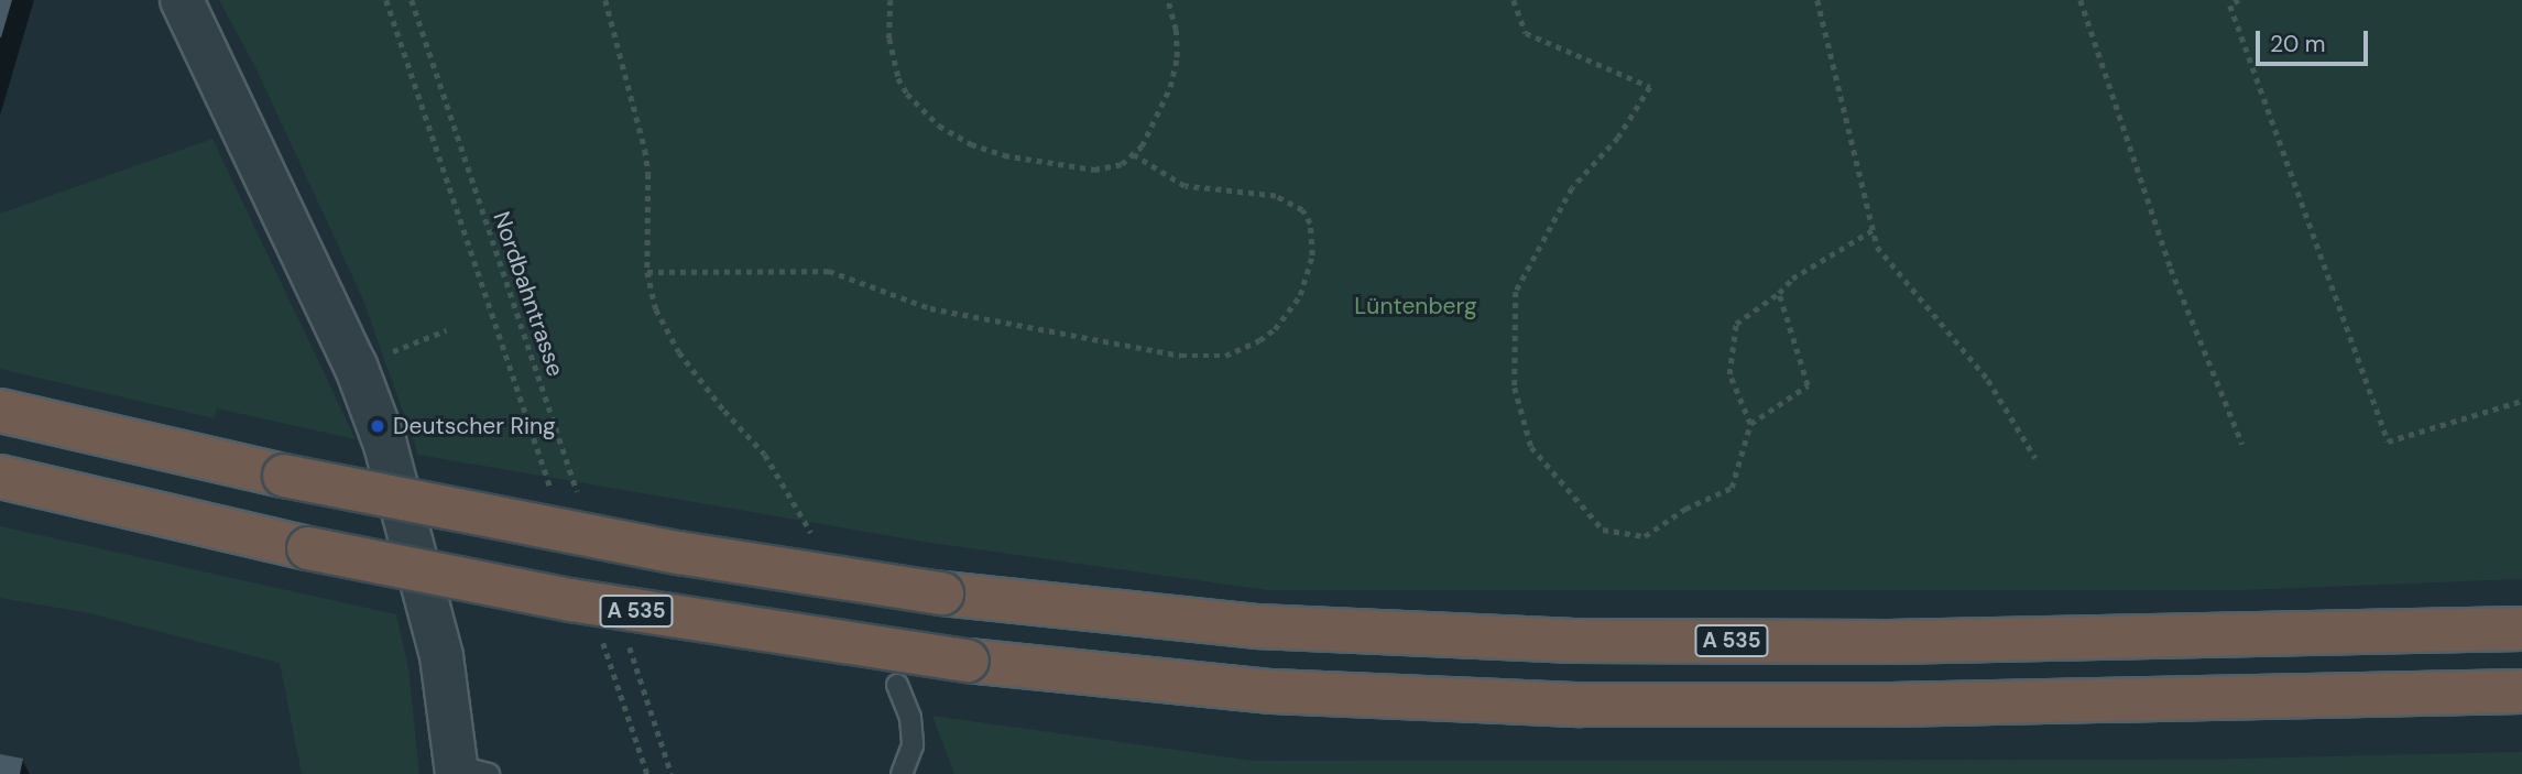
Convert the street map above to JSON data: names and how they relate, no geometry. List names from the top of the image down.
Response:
{
  "streets": {
    "highway": ["A 535"],
    "path": ["Nordbahntrasse"]
  },
  "parks": ["Lüntenberg"],
  "places": ["Deutscher Ring"],
  "scale_bar": "20 m"
}
